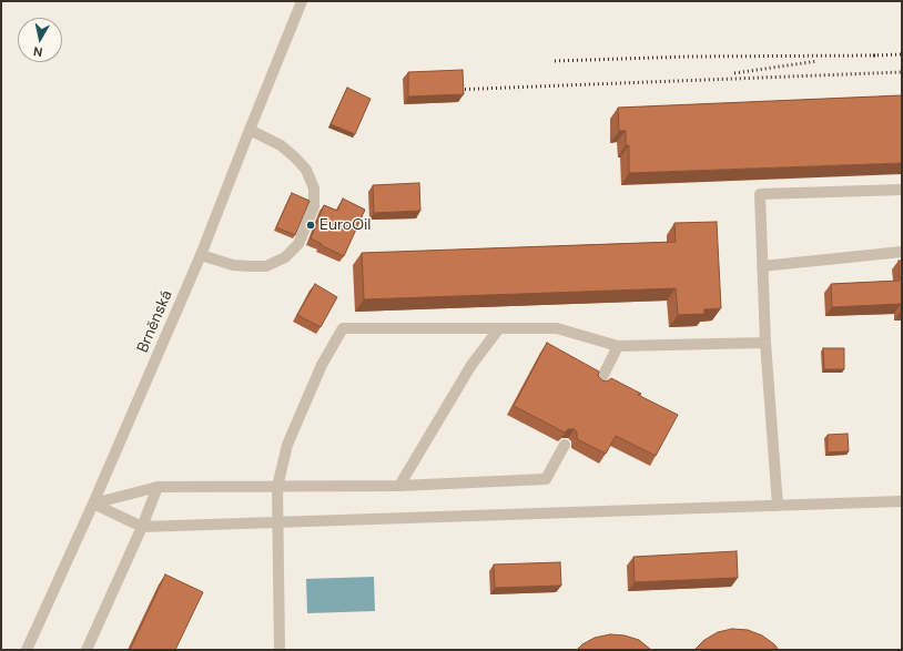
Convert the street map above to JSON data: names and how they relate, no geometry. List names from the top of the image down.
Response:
{
  "streets": {
    "street": ["Brněnská"]
  },
  "places": ["EuroOil"],
  "north": "bottom"
}
